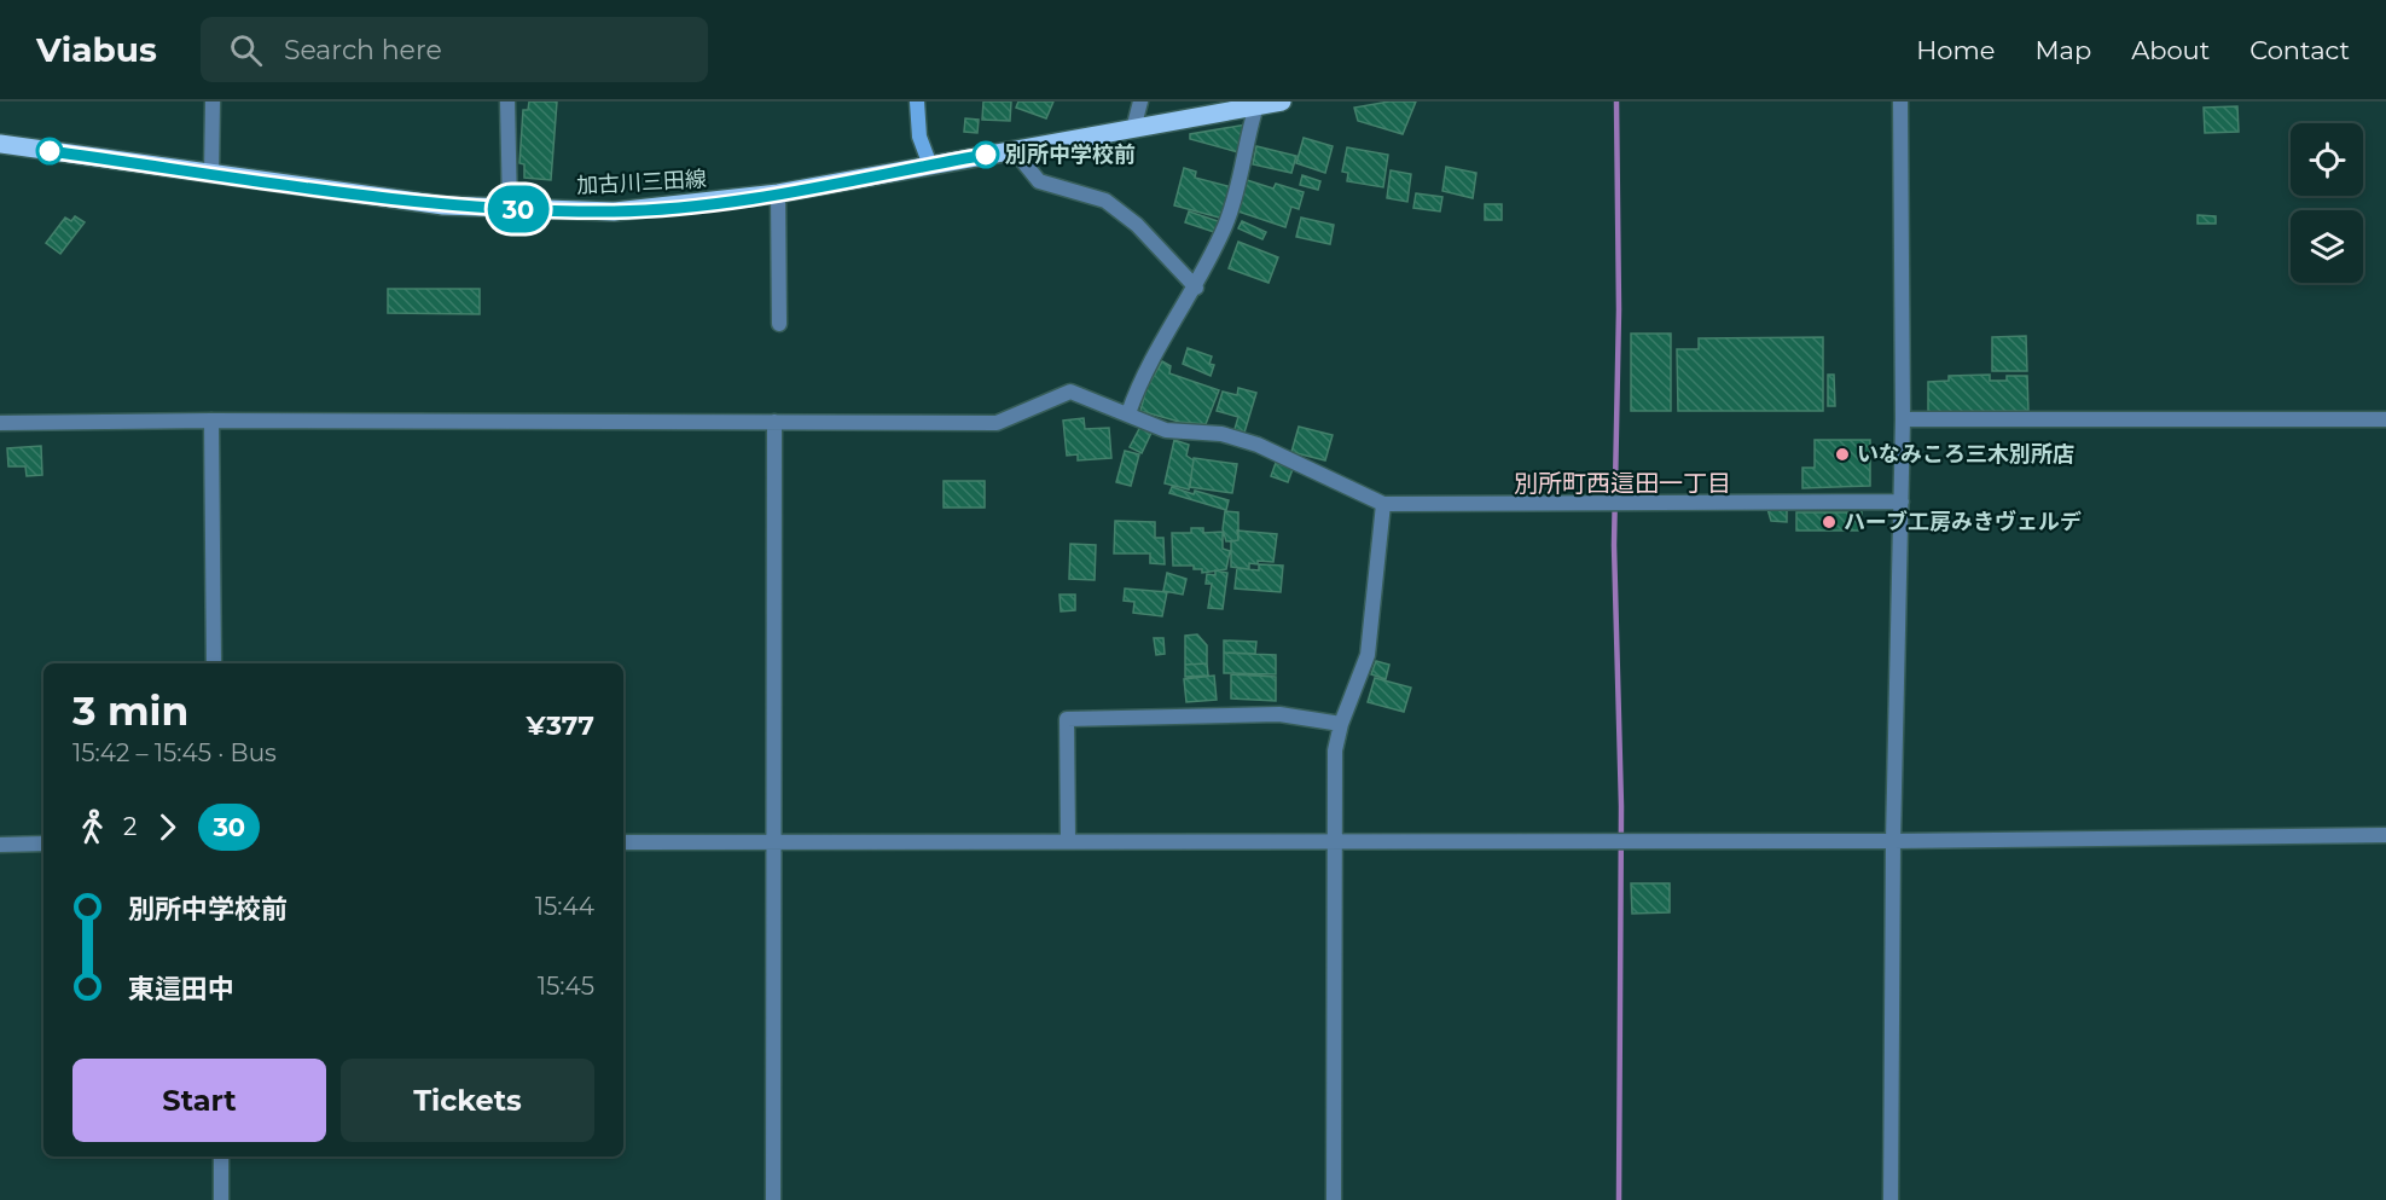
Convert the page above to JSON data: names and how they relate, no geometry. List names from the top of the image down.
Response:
{
  "streets": {
    "main road": ["加古川三田線"]
  },
  "districts": ["別所町西這田一丁目"],
  "places": ["別所中学校前", "いなみころ三木別所店", "ハーブ工房みきヴェルデ"],
  "lines": ["bus line 30"],
  "page": {
    "header": "Viabus",
    "search": "Search here",
    "nav": [
      "Home",
      "Map",
      "About",
      "Contact"
    ],
    "on_map": "30",
    "heading": ["3 min", "15:42 – 15:45 · Bus", "¥377"],
    "legs": ["2", "30"],
    "list": [
      {
        "name": "別所中学校前",
        "value": "15:44"
      },
      {
        "name": "東這田中",
        "value": "15:45"
      }
    ],
    "buttons": ["Start", "Tickets"]
  }
}
